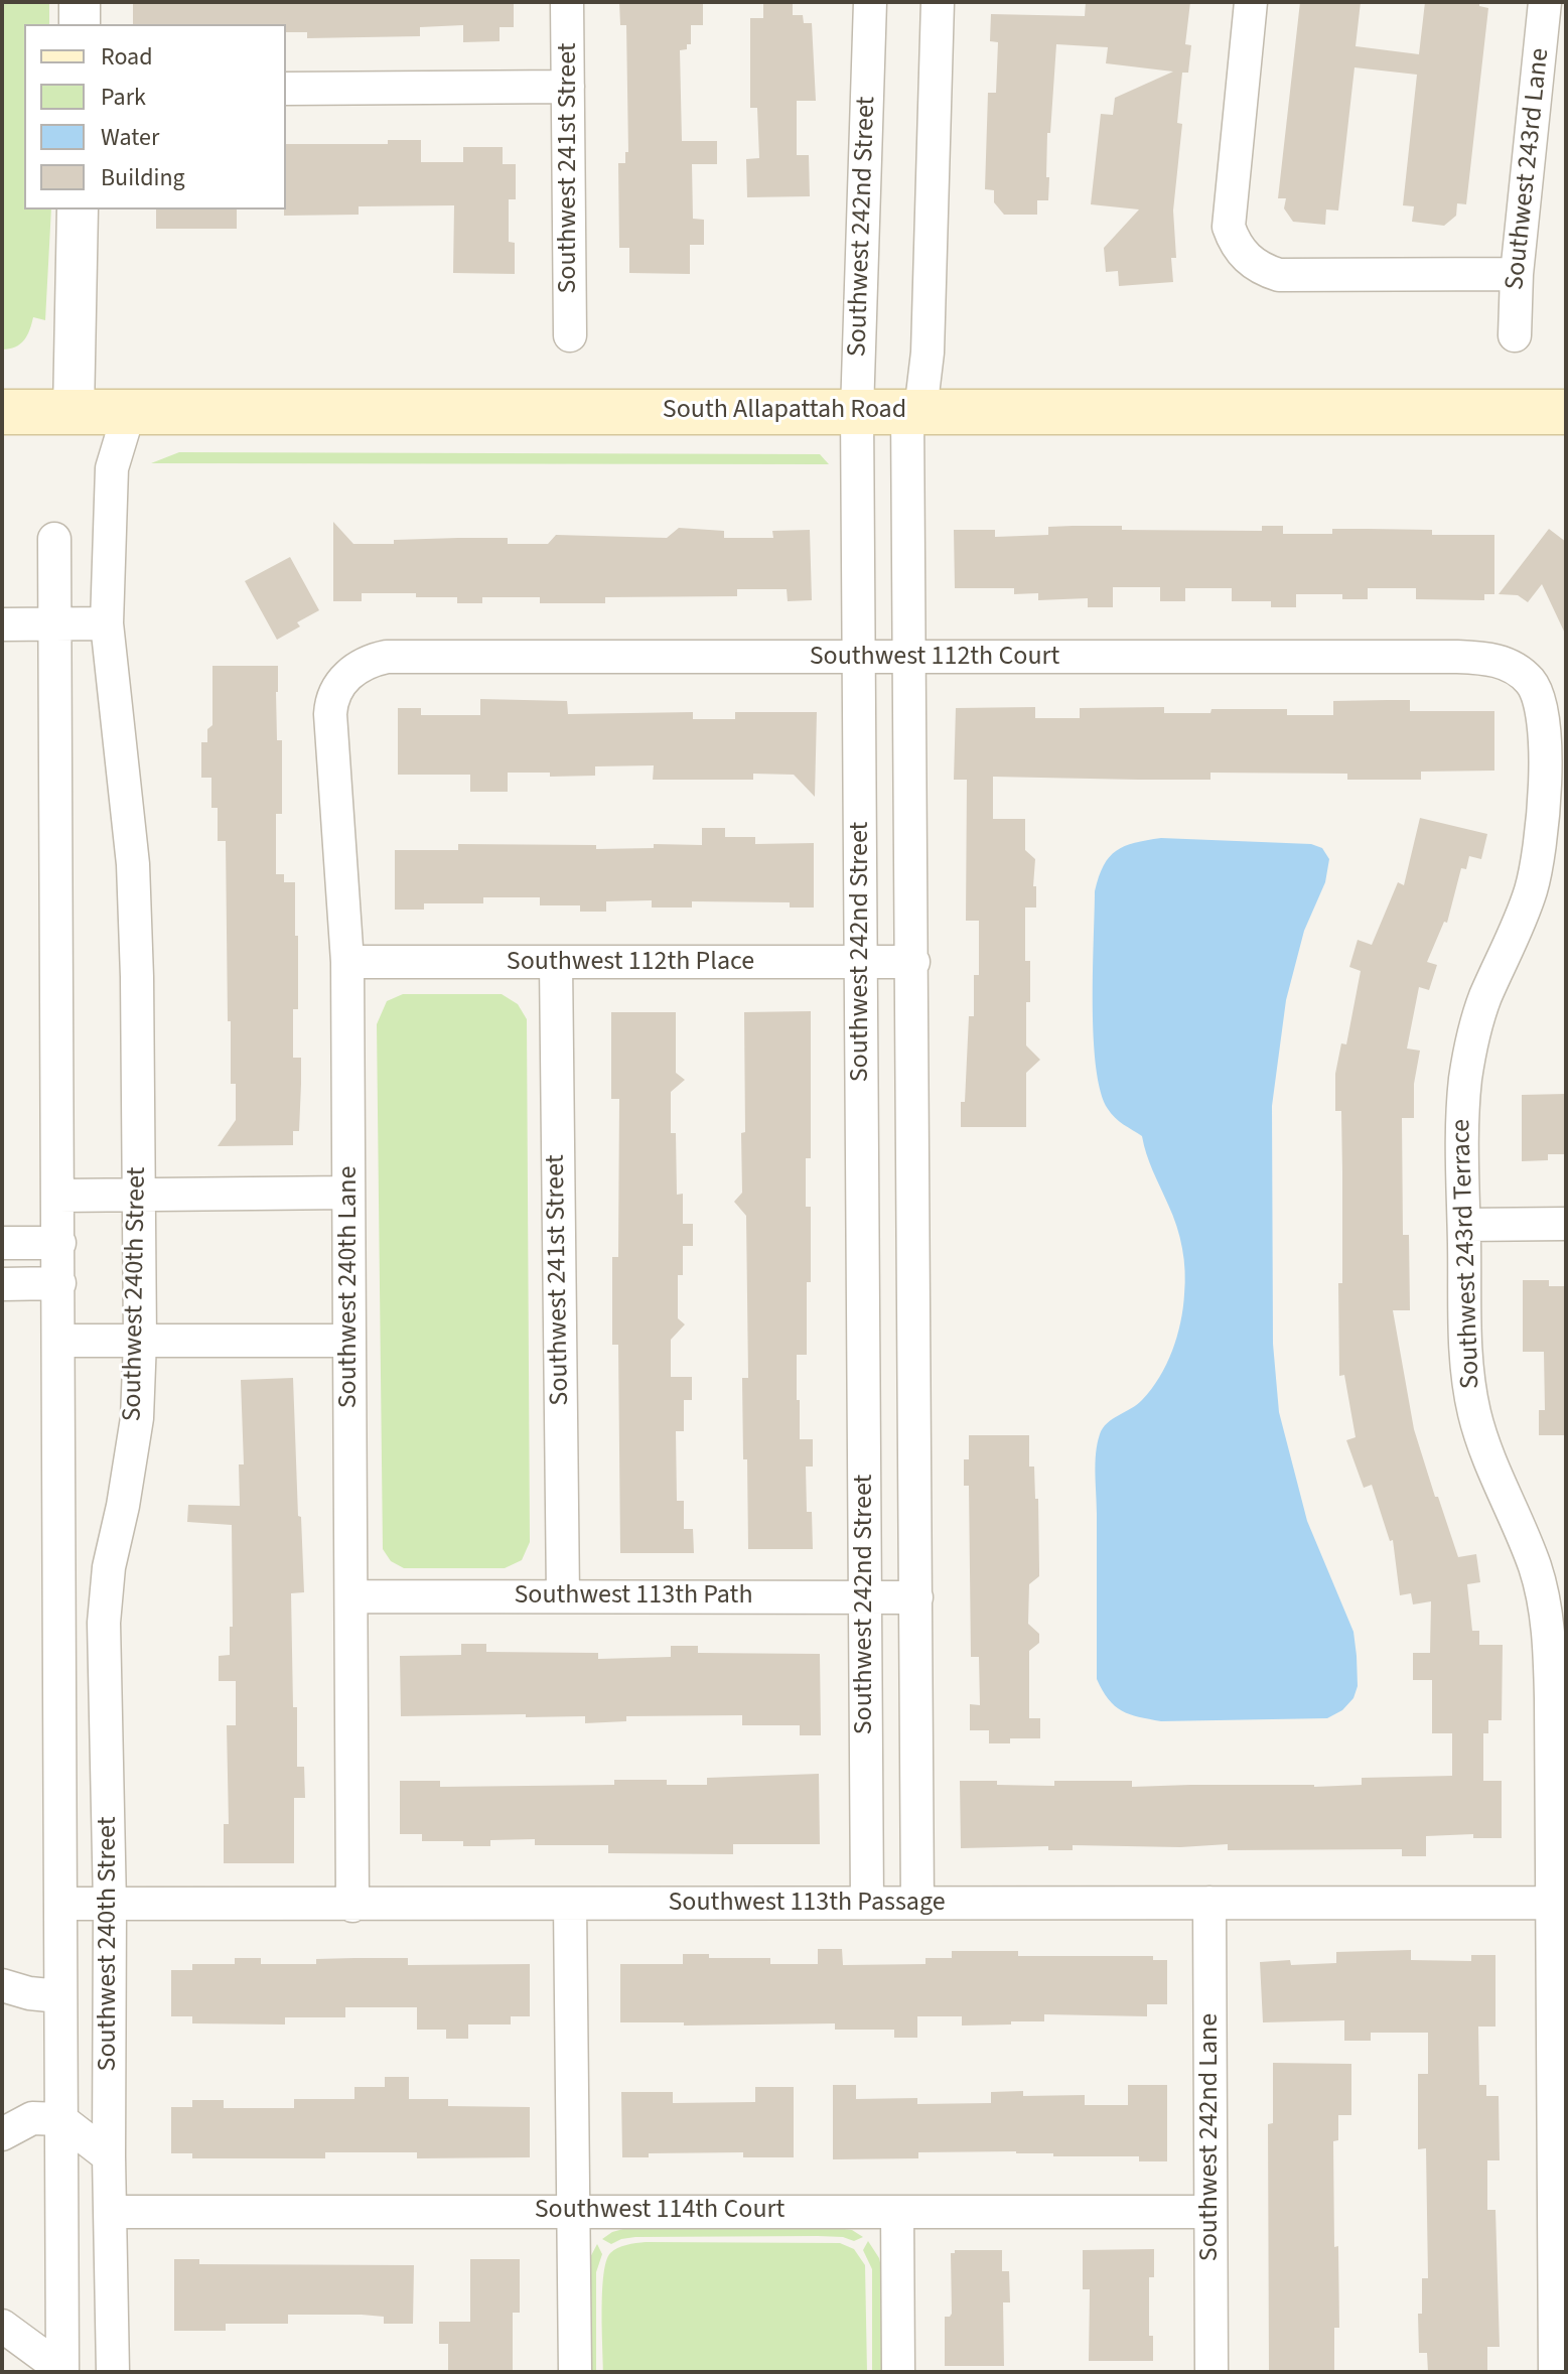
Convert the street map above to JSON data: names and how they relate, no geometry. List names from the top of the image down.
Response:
{
  "streets": {
    "main road": ["South Allapattah Road"],
    "street": [
      "Southwest 241st Street",
      "Southwest 243rd Lane",
      "Southwest 242nd Street",
      "Southwest 112th Court",
      "Southwest 112th Place",
      "Southwest 243rd Terrace",
      "Southwest 240th Lane",
      "Southwest 240th Street",
      "Southwest 113th Path",
      "Southwest 113th Passage",
      "Southwest 242nd Lane",
      "Southwest 114th Court"
    ]
  },
  "crossings": [
    ["Southwest 241st Street", "Southwest 112th Place"],
    ["Southwest 241st Street", "Southwest 113th Path"],
    ["Southwest 242nd Street", "South Allapattah Road"],
    ["Southwest 242nd Street", "Southwest 112th Court"],
    ["Southwest 242nd Street", "Southwest 112th Place"],
    ["Southwest 242nd Street", "Southwest 113th Path"],
    ["Southwest 242nd Street", "Southwest 113th Passage"],
    ["South Allapattah Road", "Southwest 240th Street"],
    ["Southwest 112th Court", "Southwest 243rd Terrace"],
    ["Southwest 112th Court", "Southwest 240th Lane"],
    ["Southwest 112th Place", "Southwest 240th Lane"],
    ["Southwest 243rd Terrace", "Southwest 113th Passage"],
    ["Southwest 240th Lane", "Southwest 113th Path"],
    ["Southwest 240th Lane", "Southwest 113th Passage"],
    ["Southwest 240th Street", "Southwest 113th Passage"],
    ["Southwest 240th Street", "Southwest 114th Court"],
    ["Southwest 113th Passage", "Southwest 242nd Lane"],
    ["Southwest 242nd Lane", "Southwest 114th Court"]
  ],
  "legend": [
    "Road",
    "Park",
    "Water",
    "Building"
  ]
}
